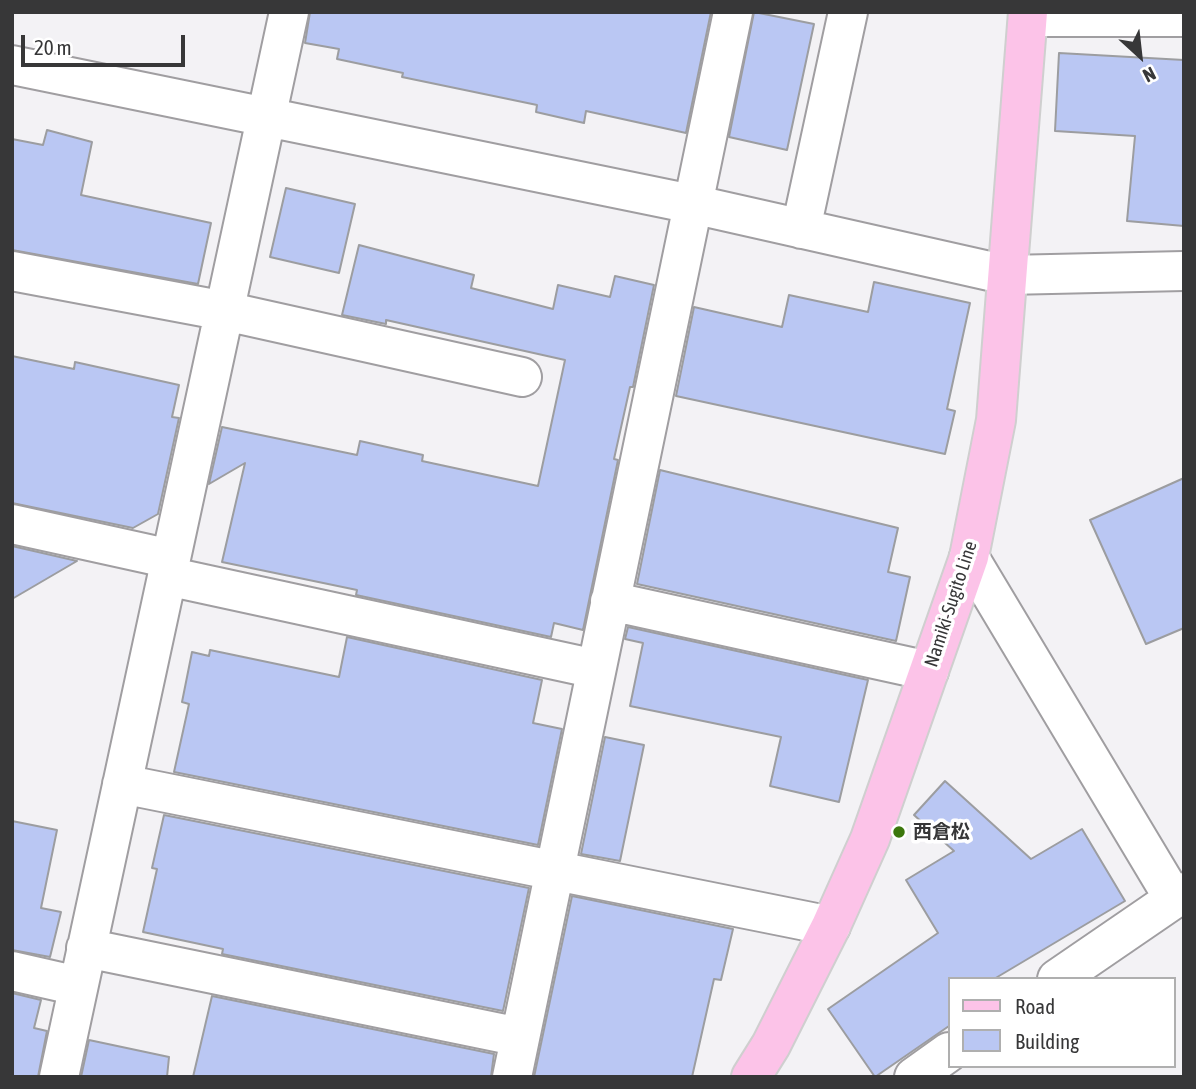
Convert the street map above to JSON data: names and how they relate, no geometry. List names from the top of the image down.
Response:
{
  "streets": {
    "main road": ["Namiki-Sugito Line"]
  },
  "places": ["西倉松"],
  "legend": ["Road", "Building"],
  "scale_bar": "20 m",
  "north": "bottom right"
}
